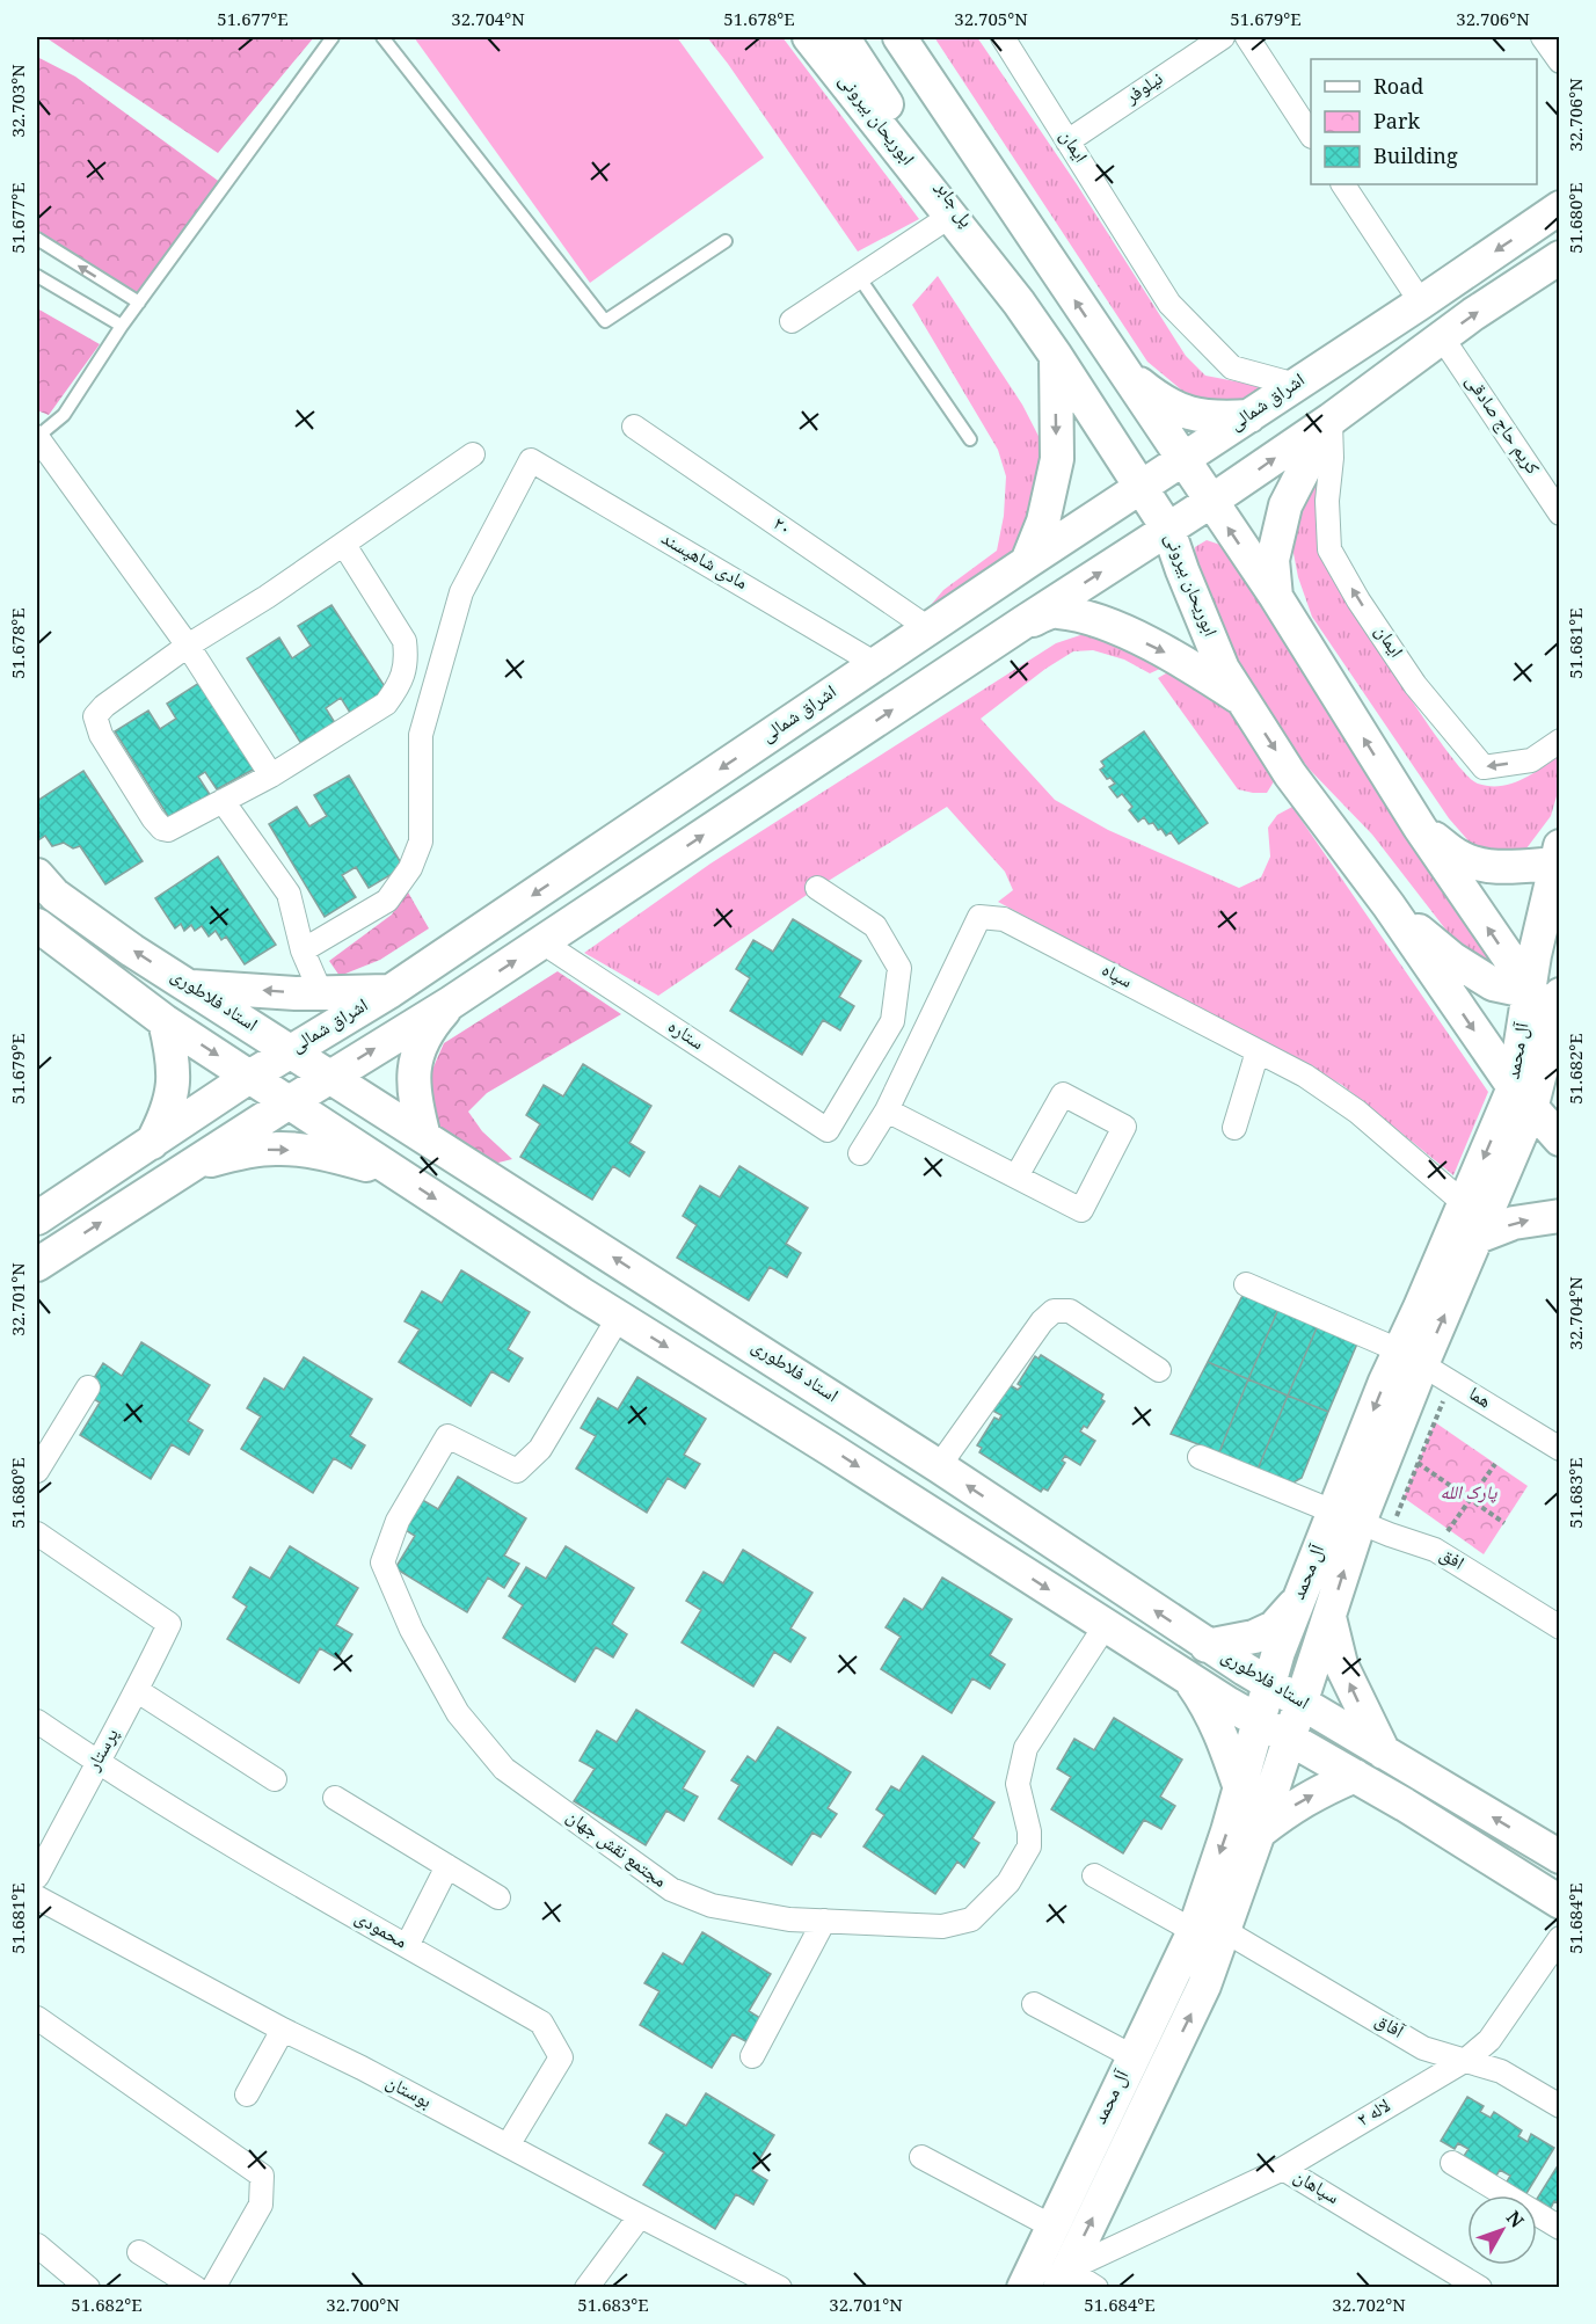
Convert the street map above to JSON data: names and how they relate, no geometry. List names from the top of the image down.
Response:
{
  "streets": {
    "main road": [
      "ابوریحان بیرونی",
      "پل جابر",
      "اشراق شمالی",
      "استاد فلاطوری",
      "آل محمد"
    ],
    "street": [
      "نیلوفر",
      "ایمان",
      "کریم حاج صادقی",
      "۲۰",
      "مادی شاهپسند",
      "سپاه",
      "ستاره",
      "هما",
      "افق",
      "پرستار",
      "مجتمع نقش جهان",
      "محمودی",
      "آفاق",
      "بوستان",
      "لاله ۲",
      "سپاهان"
    ]
  },
  "crossings": [
    ["نیلوفر", "ایمان"],
    ["ابوریحان بیرونی", "پل جابر"],
    ["ابوریحان بیرونی", "اشراق شمالی"],
    ["ابوریحان بیرونی", "آل محمد"],
    ["ایمان", "اشراق شمالی"],
    ["اشراق شمالی", "۲۰"],
    ["اشراق شمالی", "مادی شاهپسند"],
    ["اشراق شمالی", "استاد فلاطوری"],
    ["سپاه", "آل محمد"],
    ["استاد فلاطوری", "آل محمد"],
    ["استاد فلاطوری", "مجتمع نقش جهان"],
    ["آل محمد", "هما"],
    ["آل محمد", "افق"],
    ["آل محمد", "آفاق"],
    ["آل محمد", "سپاهان"],
    ["پرستار", "محمودی"],
    ["محمودی", "بوستان"],
    ["آفاق", "لاله ۲"],
    ["لاله ۲", "سپاهان"]
  ],
  "one_way": ["ایمان"],
  "parks": ["پارک الله"],
  "legend": ["Road", "Park", "Building"],
  "north": "top right",
  "coordinates": [
    "51.677°E",
    "32.704°N",
    "51.678°E",
    "32.705°N",
    "51.679°E",
    "32.706°N",
    "32.703°N",
    "51.680°E",
    "51.681°E",
    "51.682°E",
    "32.701°N",
    "51.683°E",
    "51.684°E",
    "32.700°N",
    "32.702°N"
  ]
}
